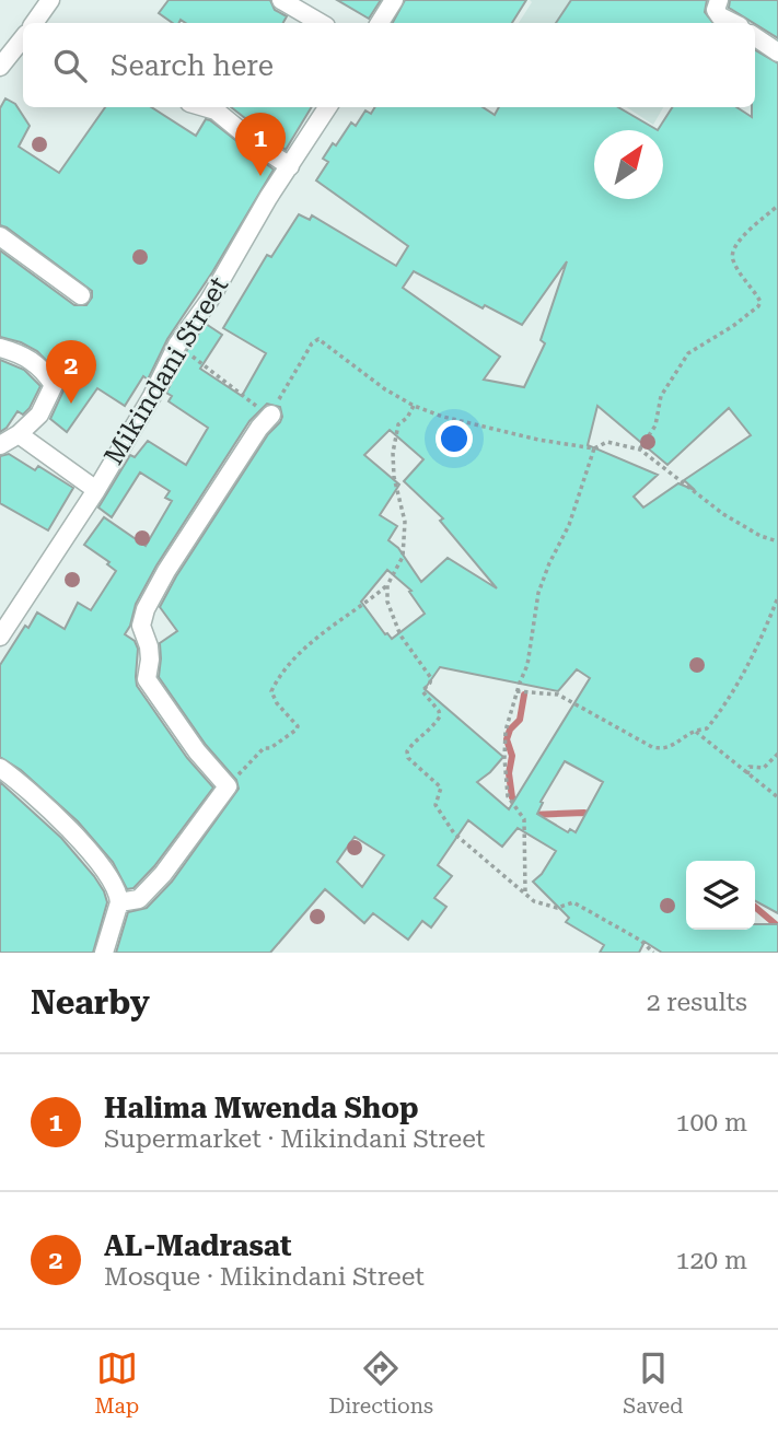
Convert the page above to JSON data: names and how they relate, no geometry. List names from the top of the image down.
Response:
{
  "streets": {
    "street": ["Mikindani Street"]
  },
  "north": "top right",
  "page": {
    "search": "Search here",
    "pins": ["1", "2"],
    "heading": ["Nearby", "2 results"],
    "list": [
      {
        "mark": "1",
        "name": "Halima Mwenda Shop",
        "note": "Supermarket · Mikindani Street",
        "value": "100 m"
      },
      {
        "mark": "2",
        "name": "AL-Madrasat",
        "note": "Mosque · Mikindani Street",
        "value": "120 m"
      }
    ],
    "nav": ["Map", "Directions", "Saved"]
  }
}
